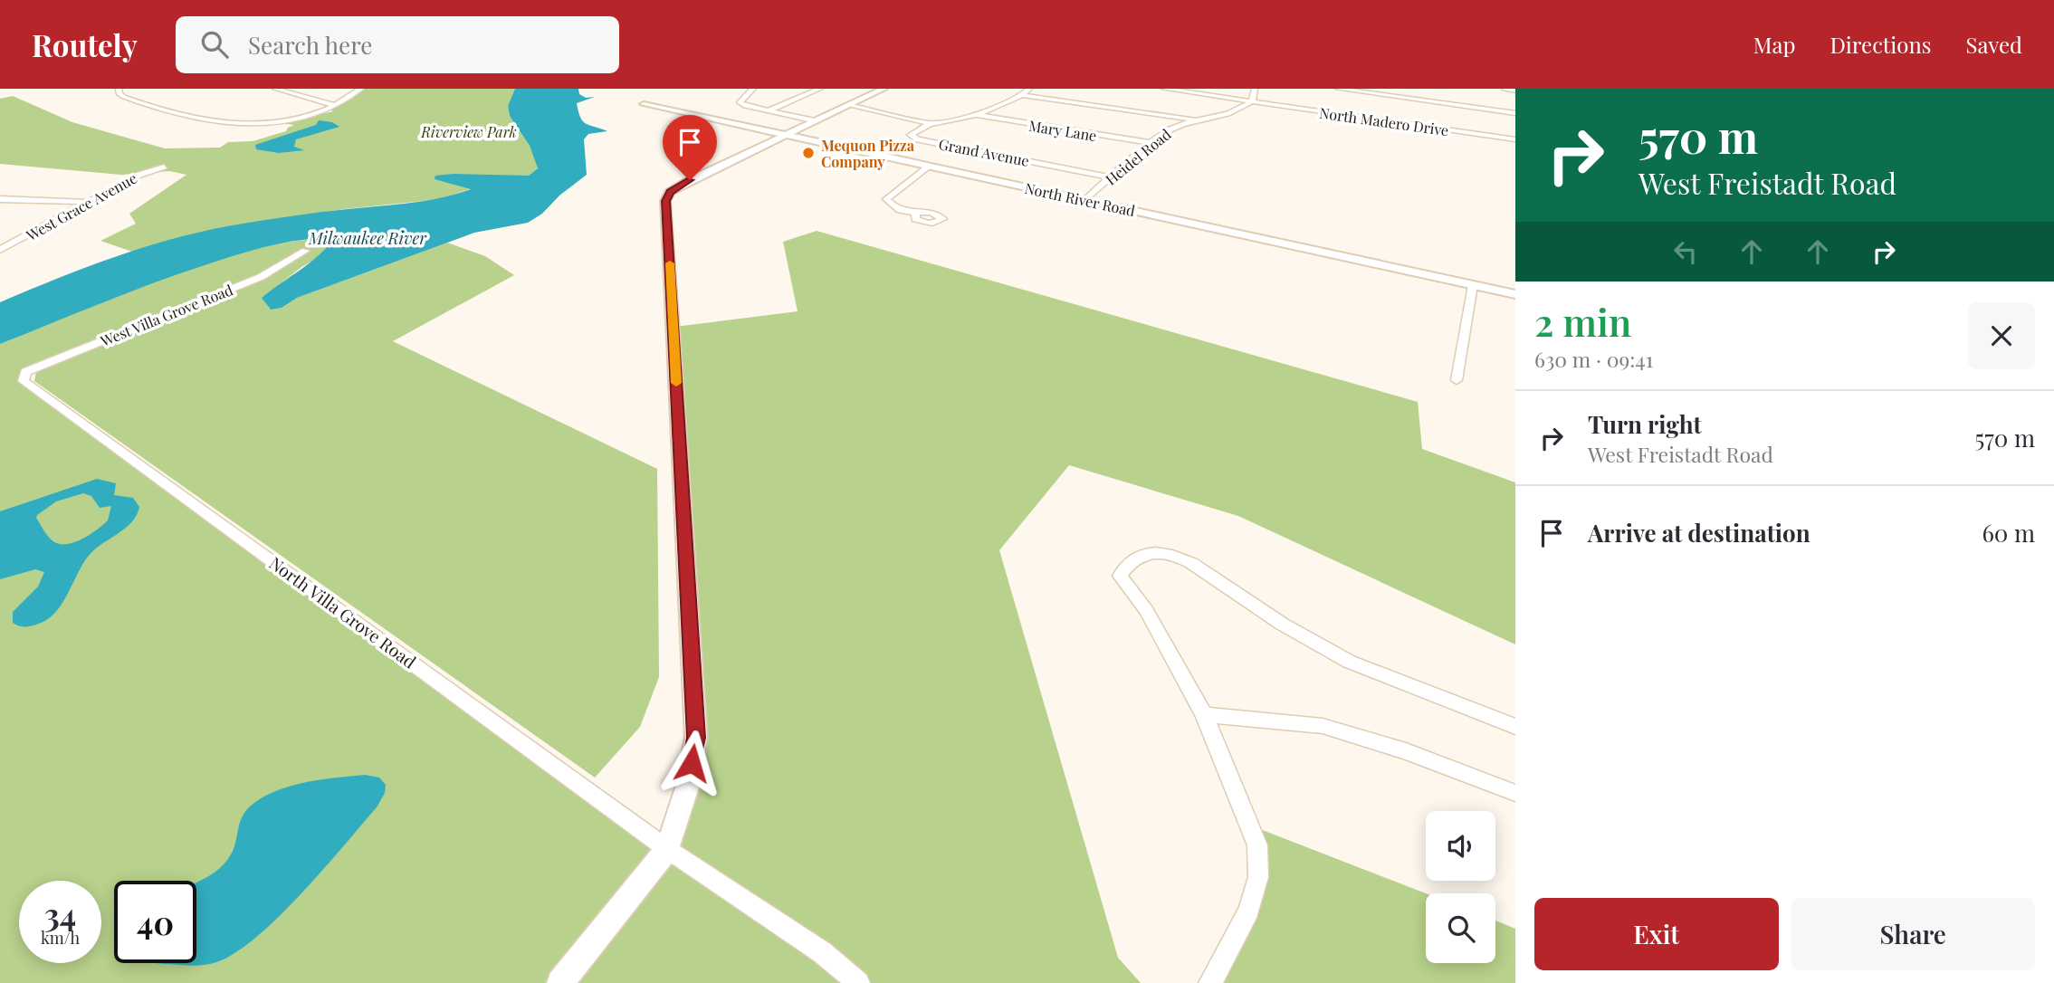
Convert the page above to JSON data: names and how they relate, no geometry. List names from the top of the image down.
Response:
{
  "streets": {
    "street": [
      "North Madero Drive",
      "Mary Lane",
      "Grand Avenue",
      "Heidel Road",
      "North River Road",
      "West Grace Avenue",
      "West Villa Grove Road",
      "North Villa Grove Road"
    ]
  },
  "crossings": [
    ["North Madero Drive", "Heidel Road"],
    ["Mary Lane", "Grand Avenue"],
    ["Mary Lane", "Heidel Road"],
    ["Grand Avenue", "Heidel Road"],
    ["Heidel Road", "North River Road"],
    ["West Villa Grove Road", "North Villa Grove Road"]
  ],
  "water": ["Milwaukee River"],
  "parks": ["Riverview Park"],
  "places": ["Mequon Pizza Company"],
  "page": {
    "header": "Routely",
    "search": "Search here",
    "nav": ["Map", "Directions", "Saved"],
    "turn": ["570 m", "West Freistadt Road"],
    "heading": ["2 min", "630 m · 09:41"],
    "list": [
      {
        "name": "Turn right",
        "note": "West Freistadt Road",
        "value": "570 m"
      },
      {
        "name": "Arrive at destination",
        "value": "60 m"
      }
    ],
    "speed": "34 km/h",
    "limit": "40",
    "buttons": ["Exit", "Share"]
  }
}
